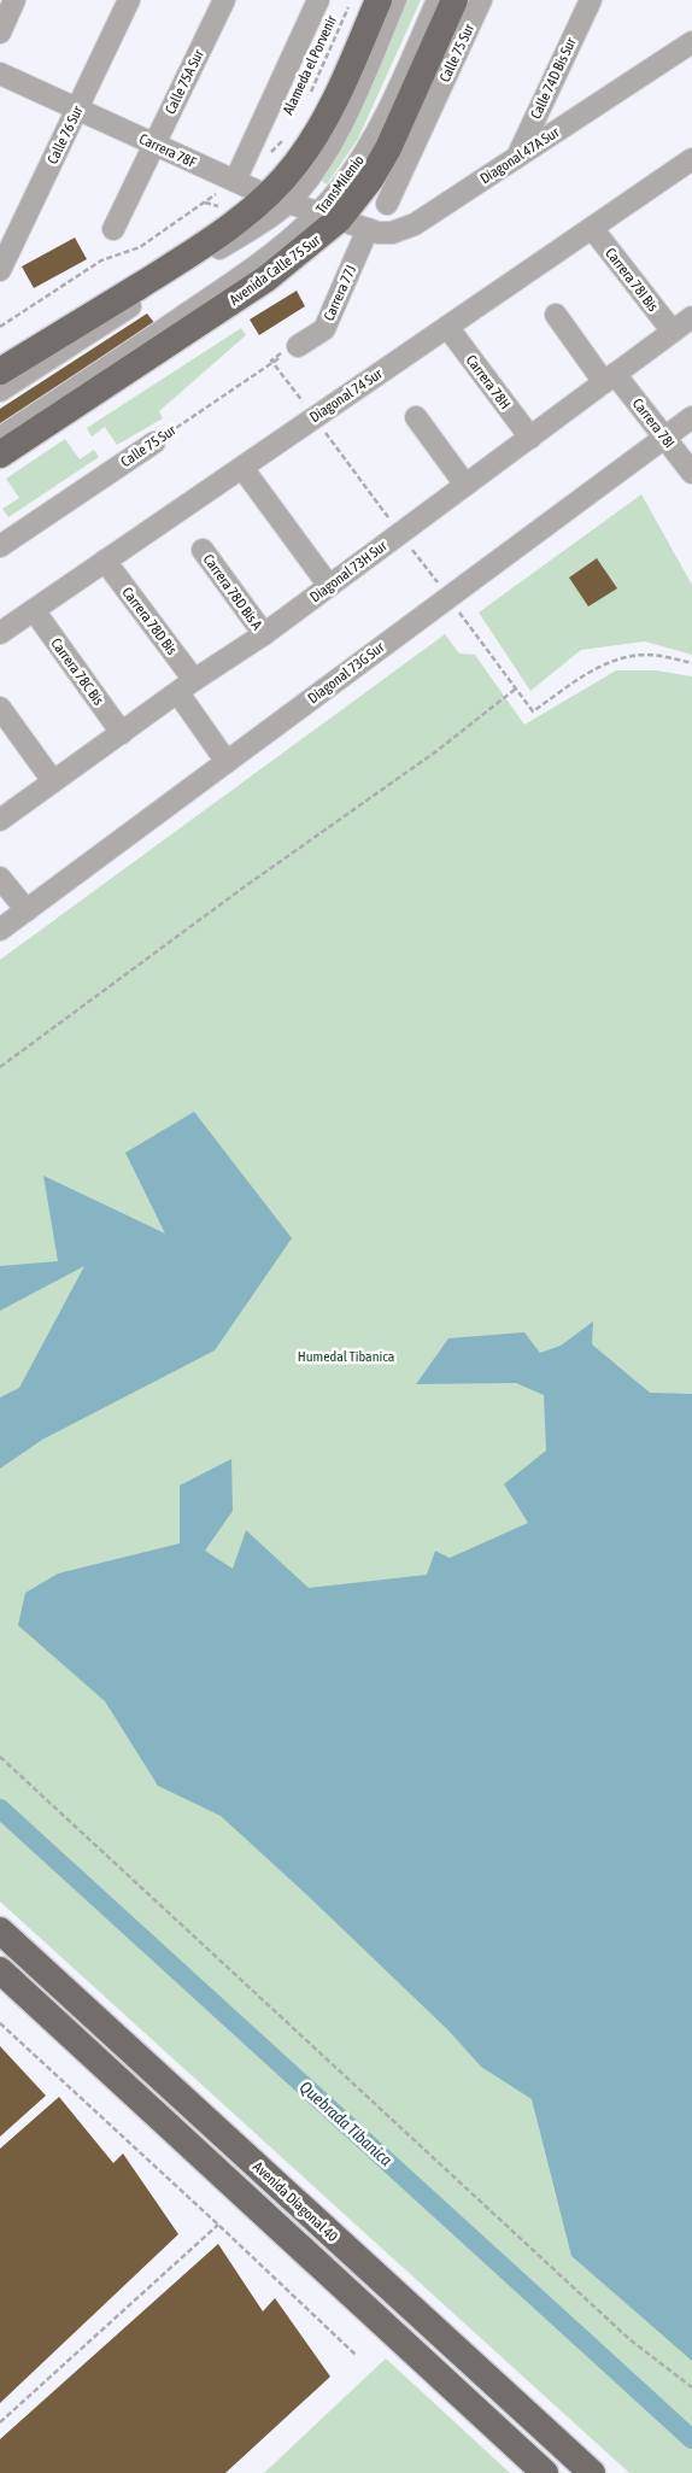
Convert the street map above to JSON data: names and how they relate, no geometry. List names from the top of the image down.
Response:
{
  "streets": {
    "main road": ["Avenida Calle 75 Sur", "Avenida Diagonal 40"],
    "street": [
      "Calle 75 Sur",
      "Calle 74D Bis Sur",
      "Calle 75A Sur",
      "Calle 76 Sur",
      "Carrera 78F",
      "Diagonal 47A Sur",
      "TransMilenio",
      "Carrera 78I Bis",
      "Carrera 77J",
      "Carrera 78H",
      "Diagonal 74 Sur",
      "Carrera 78I",
      "Diagonal 73H Sur",
      "Carrera 78D Bis A",
      "Carrera 78D Bis",
      "Carrera 78C Bis",
      "Diagonal 73G Sur"
    ],
    "path": ["Alameda el Porvenir"]
  },
  "crossings": [
    ["Calle 75 Sur", "Carrera 77J"],
    ["Calle 74D Bis Sur", "Diagonal 47A Sur"],
    ["Calle 75A Sur", "Carrera 78F"],
    ["Calle 76 Sur", "Carrera 78F"],
    ["Carrera 78F", "Diagonal 47A Sur"],
    ["Carrera 78F", "TransMilenio"],
    ["Carrera 78F", "Avenida Calle 75 Sur"],
    ["Diagonal 47A Sur", "TransMilenio"],
    ["Diagonal 47A Sur", "Avenida Calle 75 Sur"],
    ["Diagonal 47A Sur", "Carrera 77J"],
    ["TransMilenio", "Avenida Calle 75 Sur"],
    ["Carrera 78I Bis", "Diagonal 74 Sur"],
    ["Carrera 78I Bis", "Diagonal 73H Sur"],
    ["Carrera 78H", "Diagonal 74 Sur"],
    ["Carrera 78H", "Diagonal 73H Sur"],
    ["Diagonal 74 Sur", "Carrera 78D Bis"],
    ["Diagonal 74 Sur", "Carrera 78C Bis"],
    ["Carrera 78I", "Diagonal 73H Sur"],
    ["Carrera 78I", "Diagonal 73G Sur"],
    ["Diagonal 73H Sur", "Carrera 78D Bis A"],
    ["Diagonal 73H Sur", "Carrera 78D Bis"],
    ["Diagonal 73H Sur", "Carrera 78C Bis"],
    ["Carrera 78D Bis", "Diagonal 73G Sur"]
  ],
  "water": ["Quebrada Tibaníca"],
  "parks": ["Humedal Tibanica"]
}
